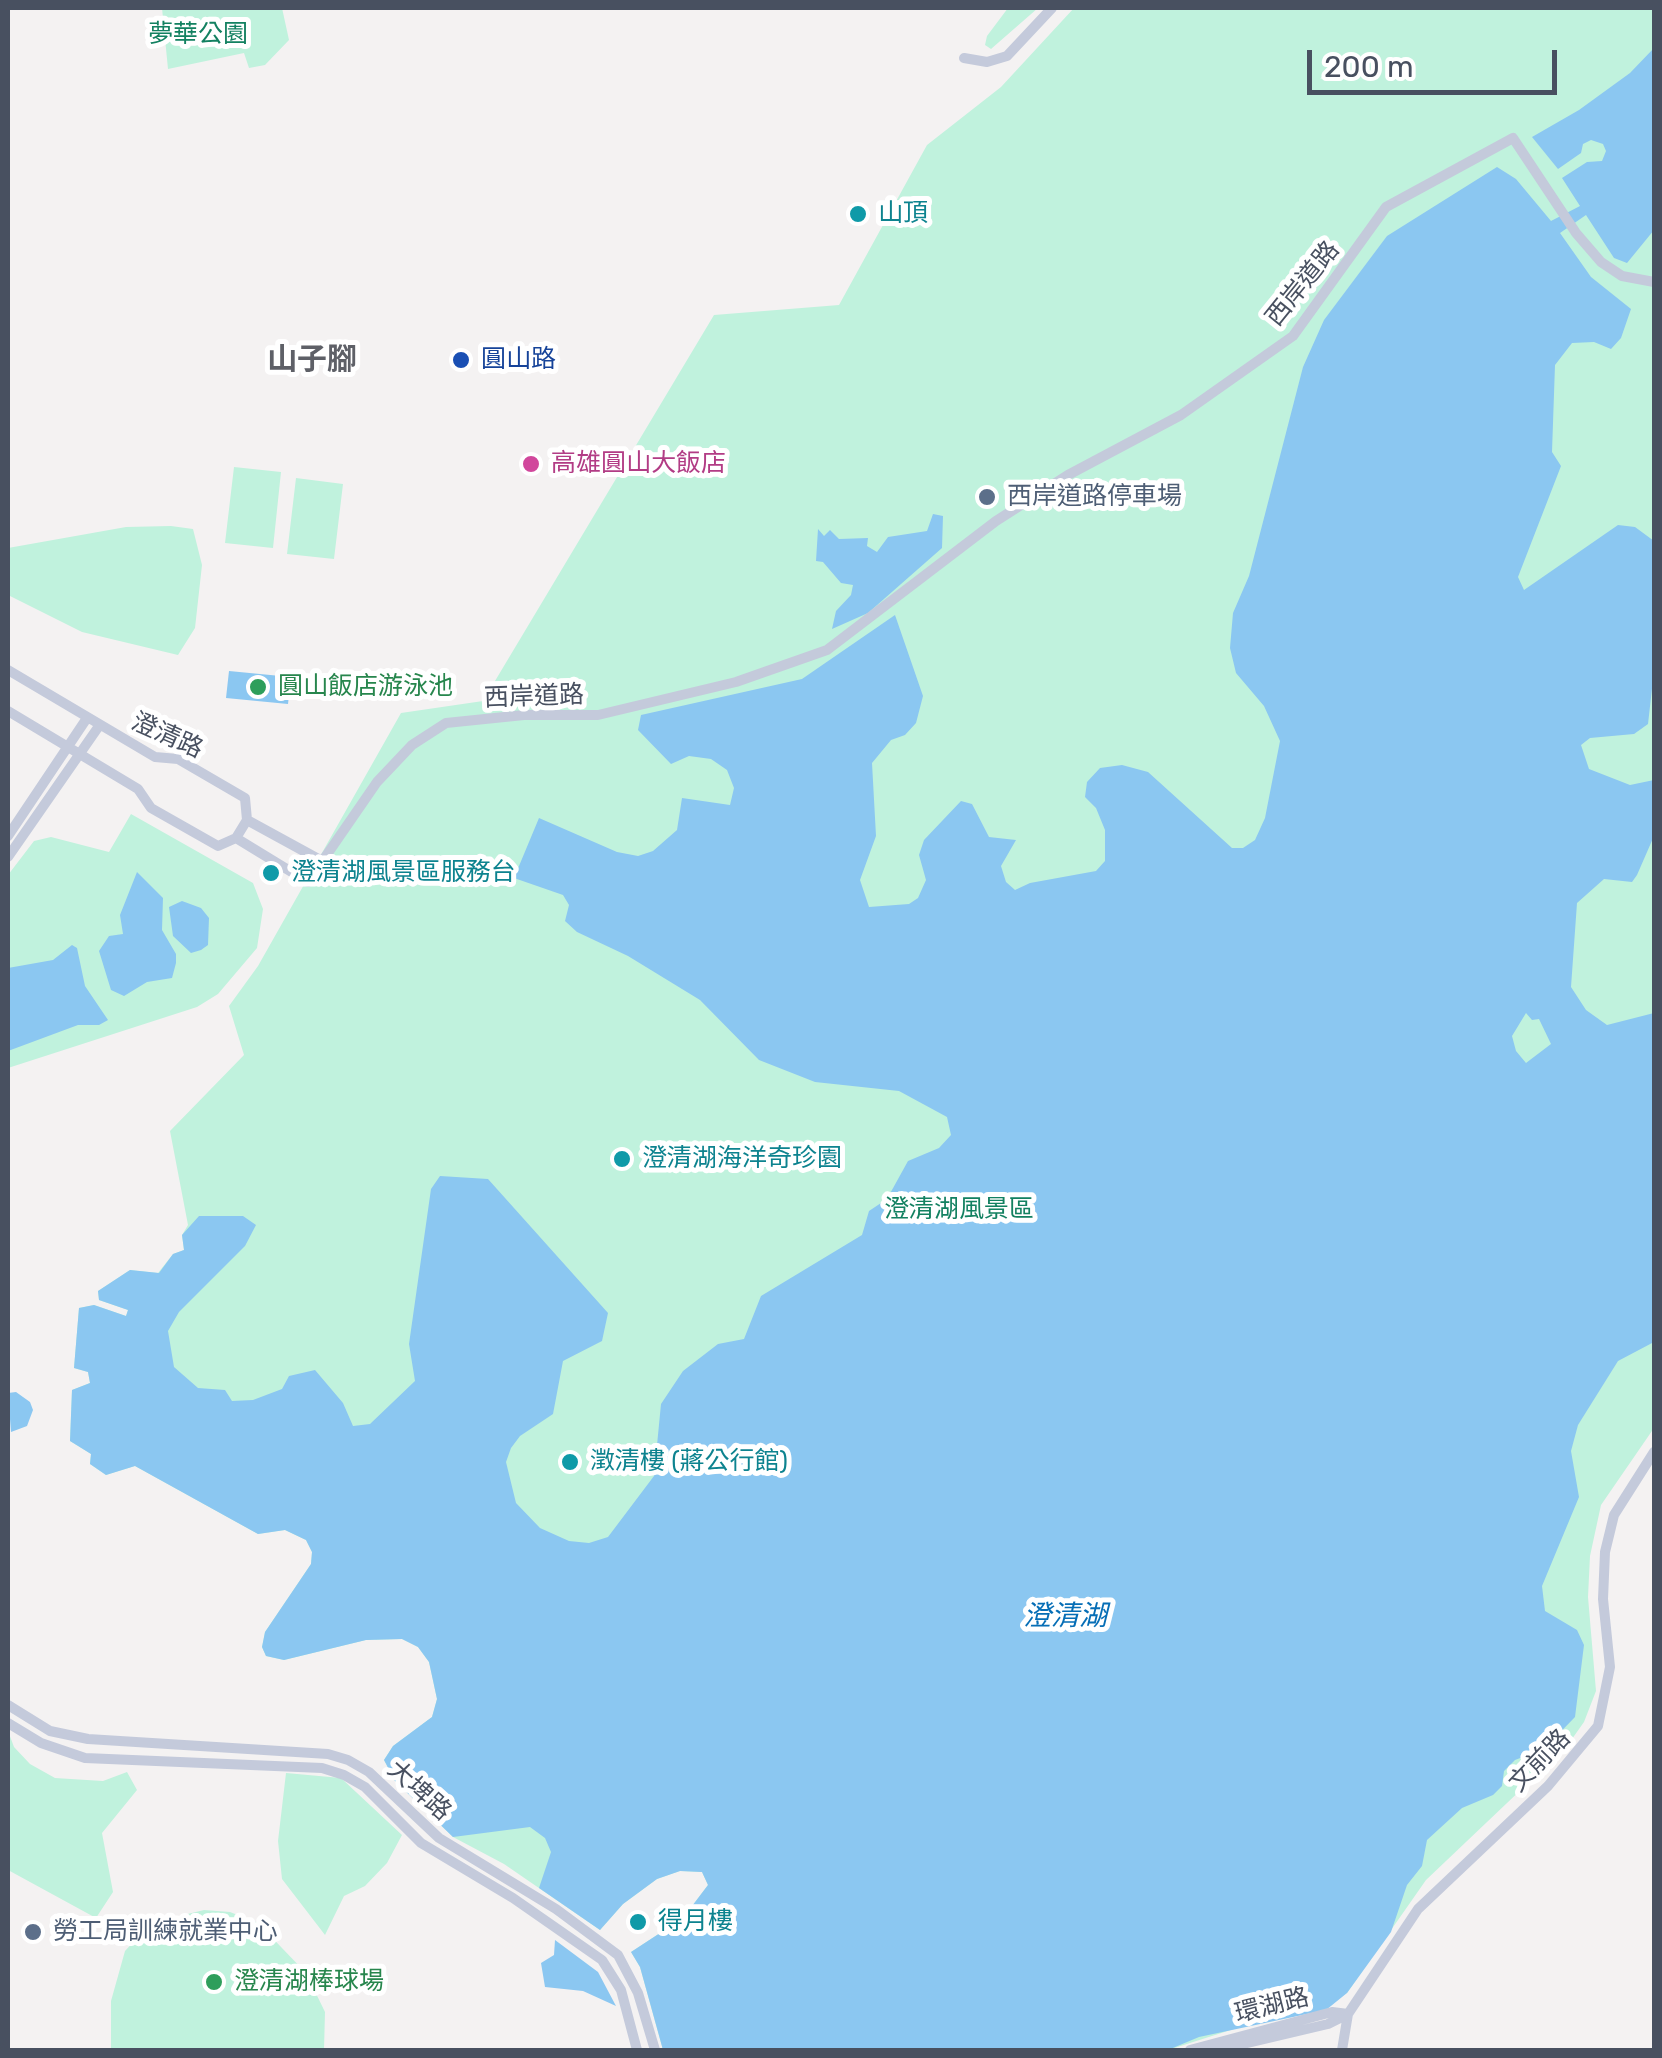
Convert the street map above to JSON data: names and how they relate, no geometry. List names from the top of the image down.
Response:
{
  "streets": {
    "street": [
      "西岸道路",
      "澄清路",
      "文前路",
      "大埤路",
      "環湖路"
    ]
  },
  "crossings": [
    ["文前路", "環湖路"]
  ],
  "districts": ["山子腳"],
  "water": ["澄清湖"],
  "parks": ["夢華公園", "澄清湖風景區"],
  "places": [
    "山頂",
    "圓山路",
    "高雄圓山大飯店",
    "西岸道路停車場",
    "圓山飯店游泳池",
    "澄清湖風景區服務台",
    "澄清湖海洋奇珍園",
    "澂清樓 (蔣公行館)",
    "得月樓",
    "勞工局訓練就業中心",
    "澄清湖棒球場"
  ],
  "scale_bar": "200 m"
}
